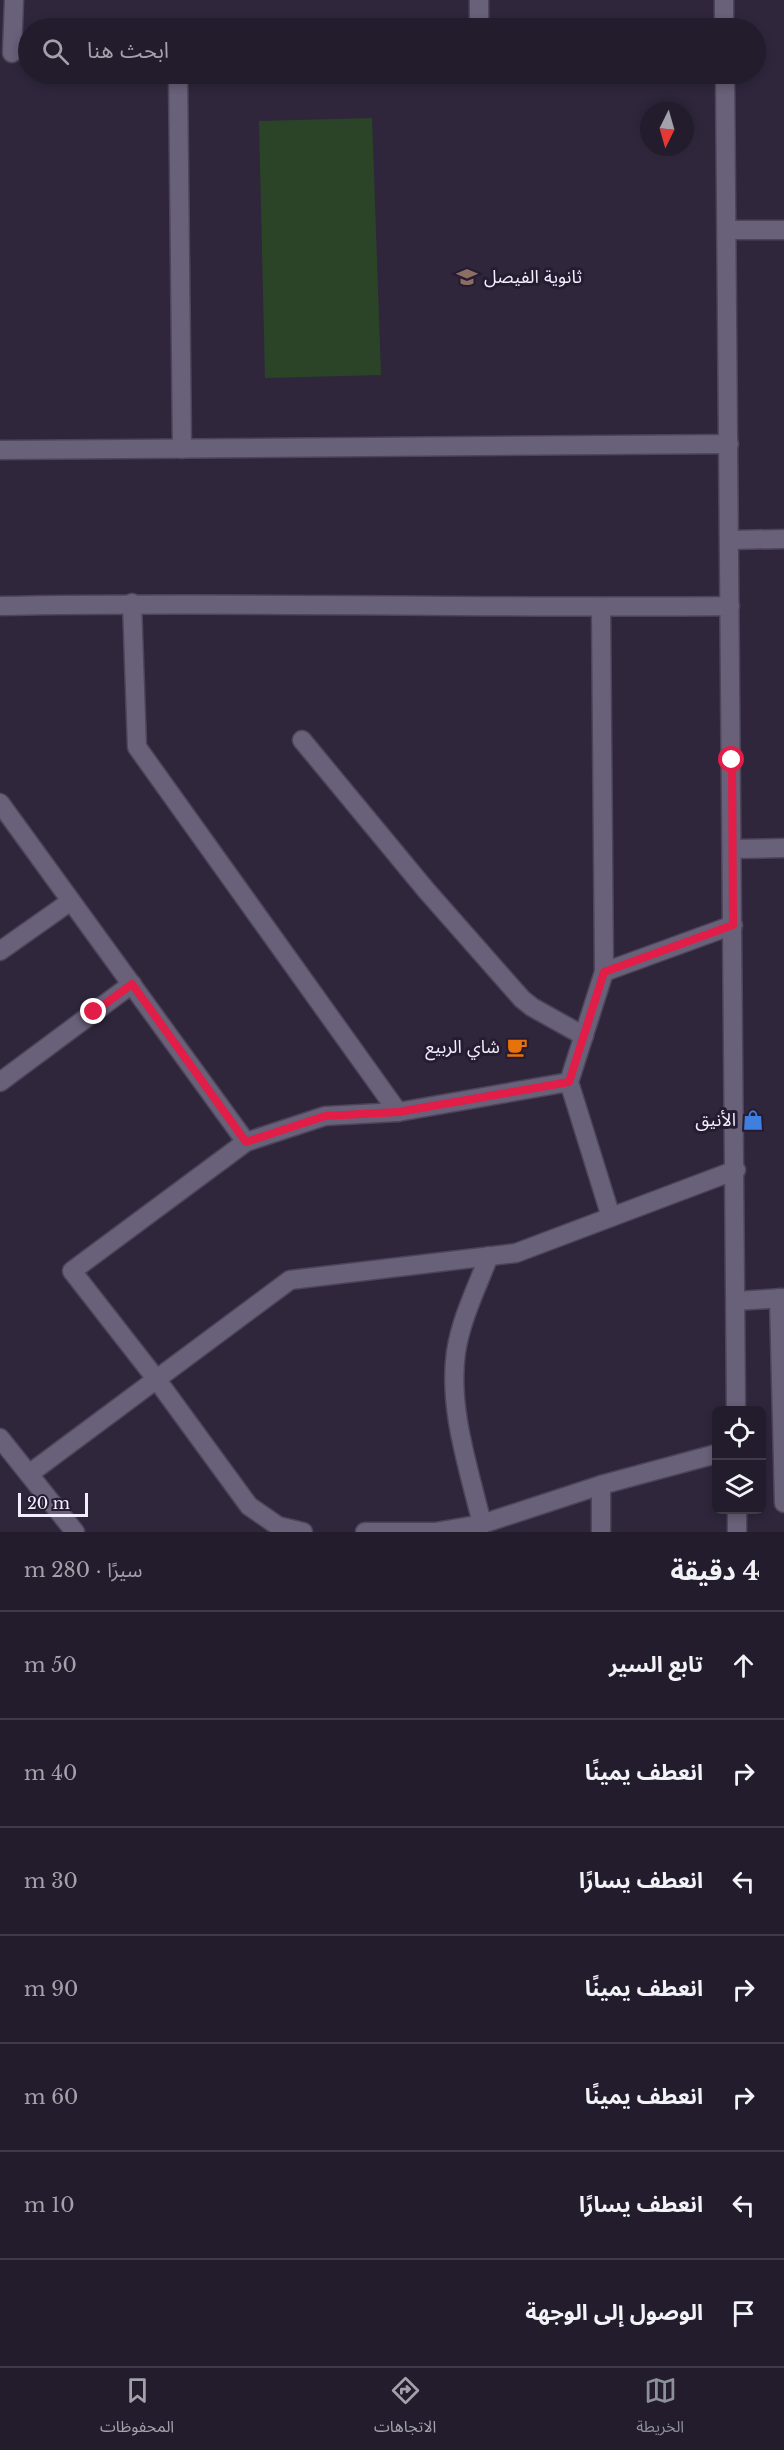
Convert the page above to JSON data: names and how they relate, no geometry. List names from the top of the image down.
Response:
{
  "places": {
    "school or university": ["ثانوية الفيصل"],
    "cafe": ["شاي الربيع"],
    "shop": ["الأنيق"]
  },
  "scale_bar": "20 m",
  "north": "bottom",
  "page": {
    "search": "ابحث هنا",
    "scale": "20 m",
    "heading": ["4 دقيقة", "سيرًا · 280 m"],
    "list": [
      ["تابع السير", "50 m"],
      ["انعطف يمينًا", "40 m"],
      ["انعطف يسارًا", "30 m"],
      ["انعطف يمينًا", "90 m"],
      ["انعطف يمينًا", "60 m"],
      ["انعطف يسارًا", "10 m"],
      "الوصول إلى الوجهة"
    ],
    "nav": ["الخريطة", "الاتجاهات", "المحفوظات"]
  }
}
